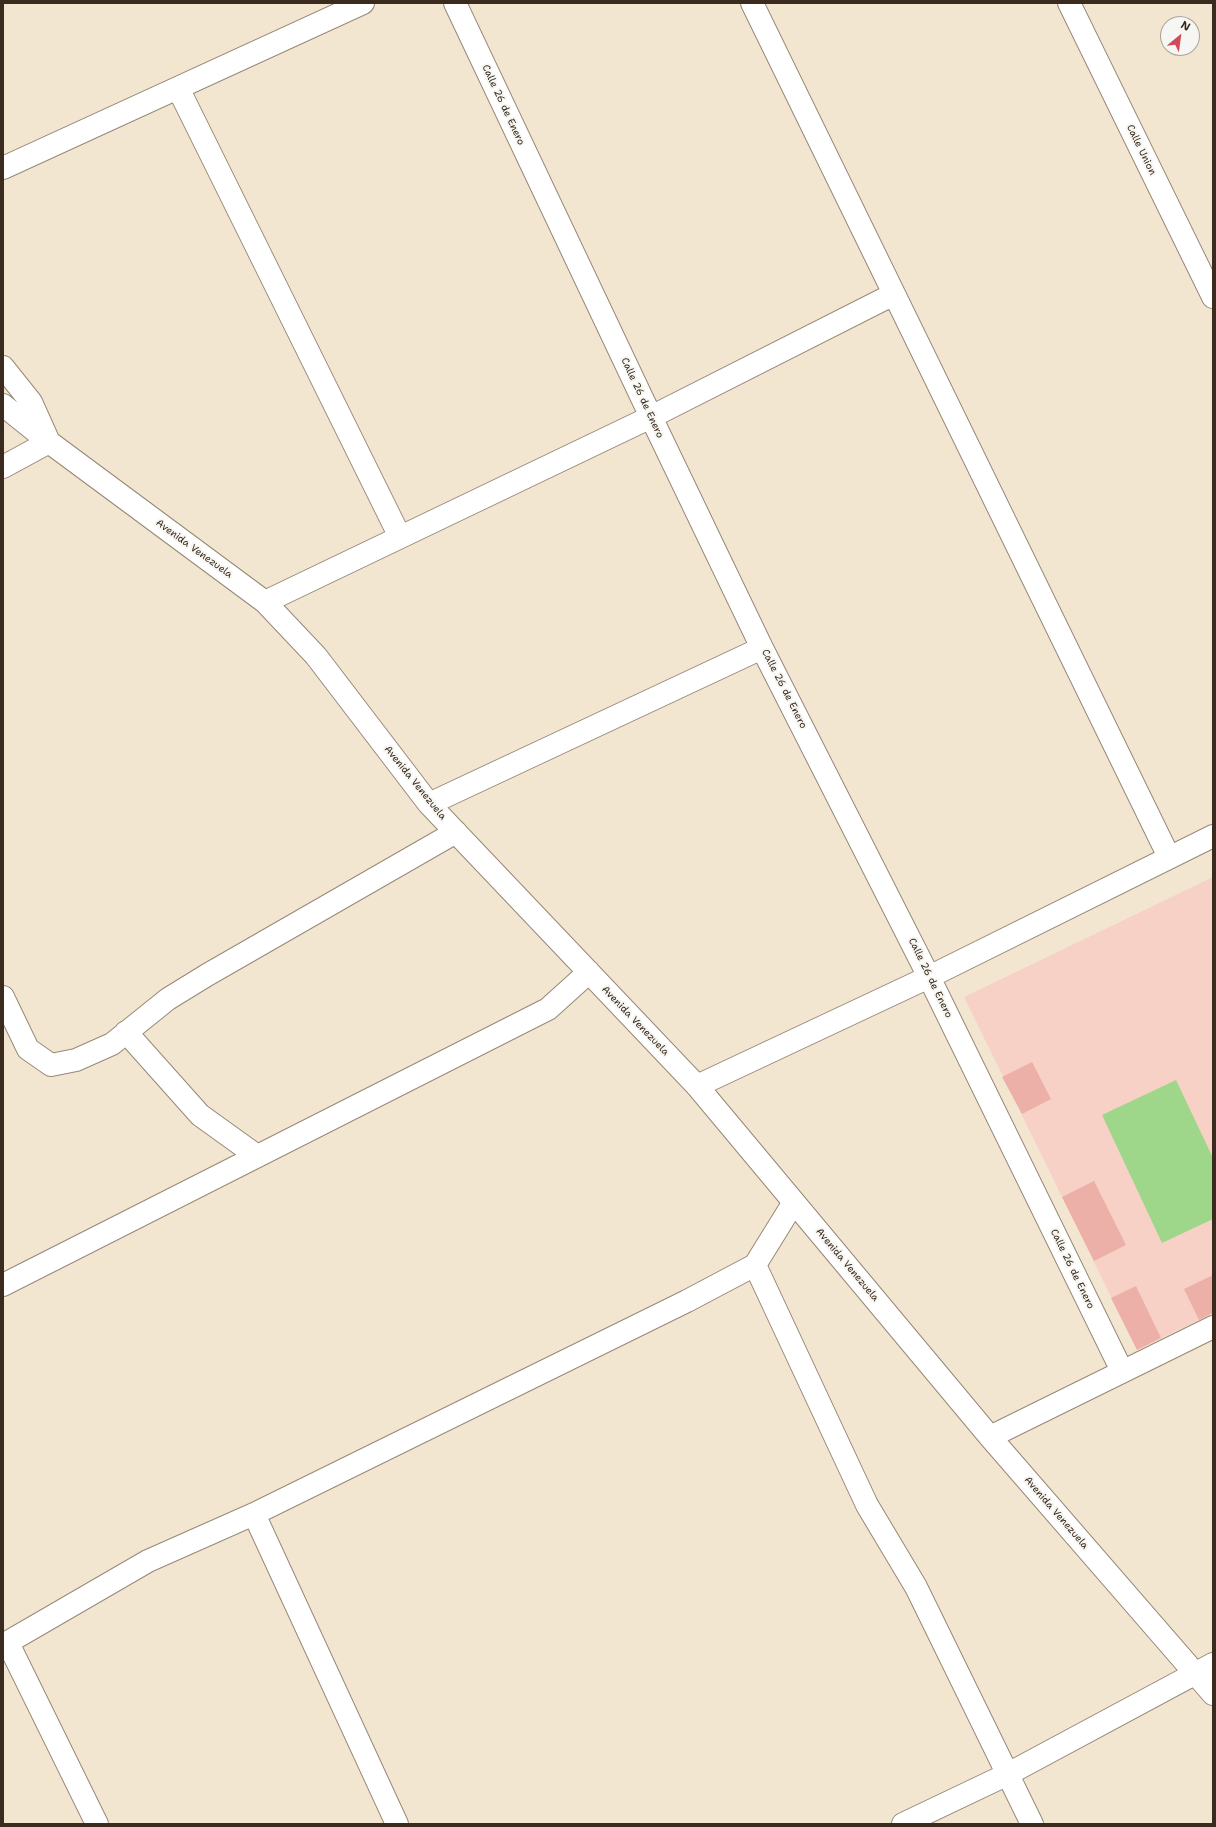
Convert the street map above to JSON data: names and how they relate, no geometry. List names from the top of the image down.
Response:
{
  "streets": {
    "street": ["Calle 26 de Enero", "Calle Union", "Avenida Venezuela"]
  },
  "north": "top right"
}
